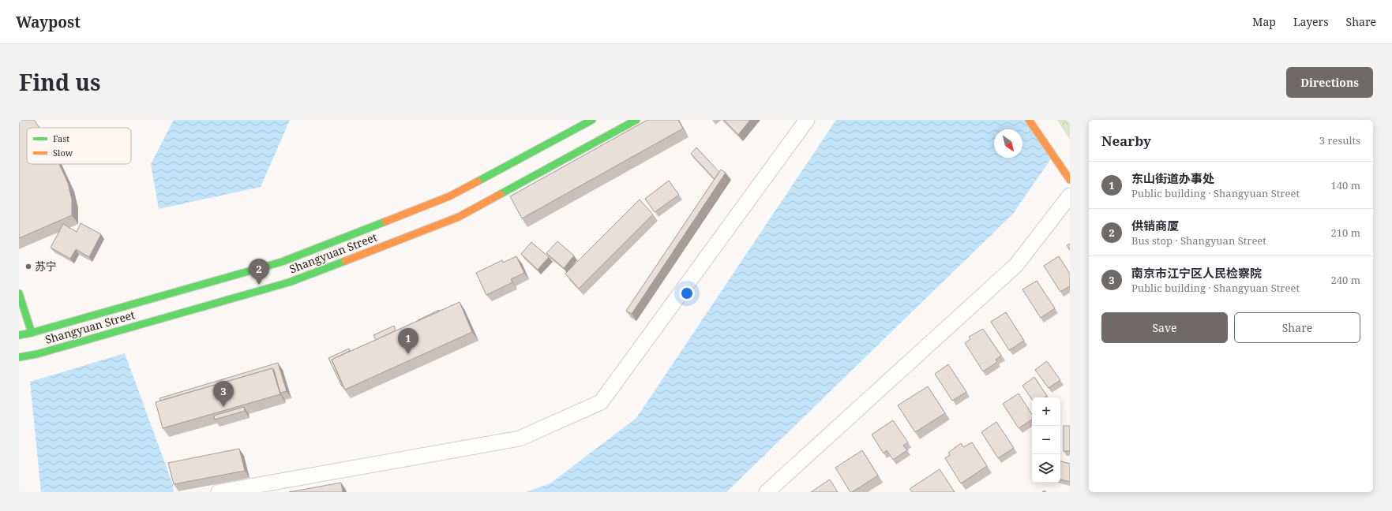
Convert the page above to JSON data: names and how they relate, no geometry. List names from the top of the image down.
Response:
{
  "streets": {
    "main road": ["Shangyuan Street"]
  },
  "places": ["苏宁"],
  "legend": ["Fast", "Slow"],
  "north": "bottom right",
  "page": {
    "header": "Waypost",
    "nav": ["Map", "Layers", "Share"],
    "title": "Find us",
    "buttons": [
      "Directions",
      ["Save", "Share"]
    ],
    "heading": ["Nearby", "3 results"],
    "list": [
      {
        "mark": "1",
        "name": "东山街道办事处",
        "note": "Public building · Shangyuan Street",
        "value": "140 m"
      },
      {
        "mark": "2",
        "name": "供销商厦",
        "note": "Bus stop · Shangyuan Street",
        "value": "210 m"
      },
      {
        "mark": "3",
        "name": "南京市江宁区人民检察院",
        "note": "Public building · Shangyuan Street",
        "value": "240 m"
      }
    ],
    "pins": ["2", "1", "3"],
    "map_buttons": ["+", "−"]
  }
}
